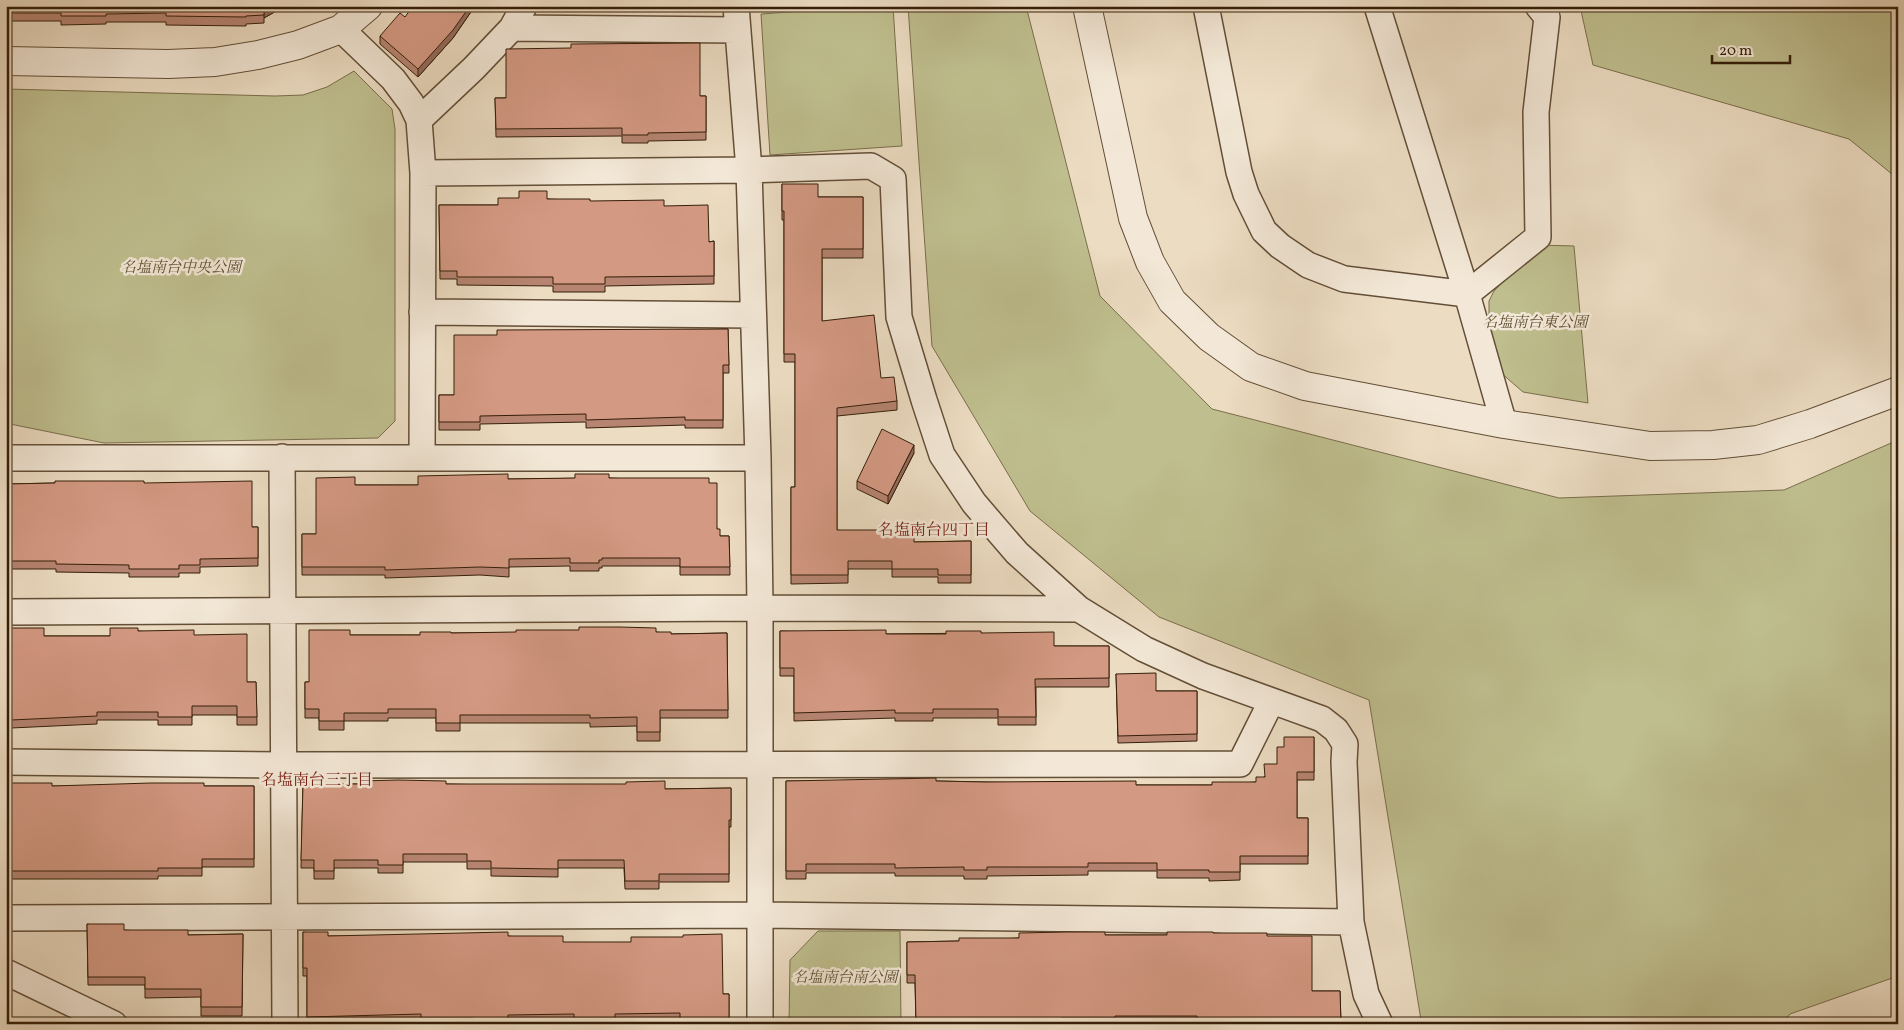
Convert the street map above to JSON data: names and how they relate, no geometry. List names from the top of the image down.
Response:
{
  "districts": ["名塩南台四丁目", "名塩南台三丁目"],
  "parks": ["名塩南台中央公園", "名塩南台東公園", "名塩南台南公園"],
  "scale_bar": "20 m"
}
